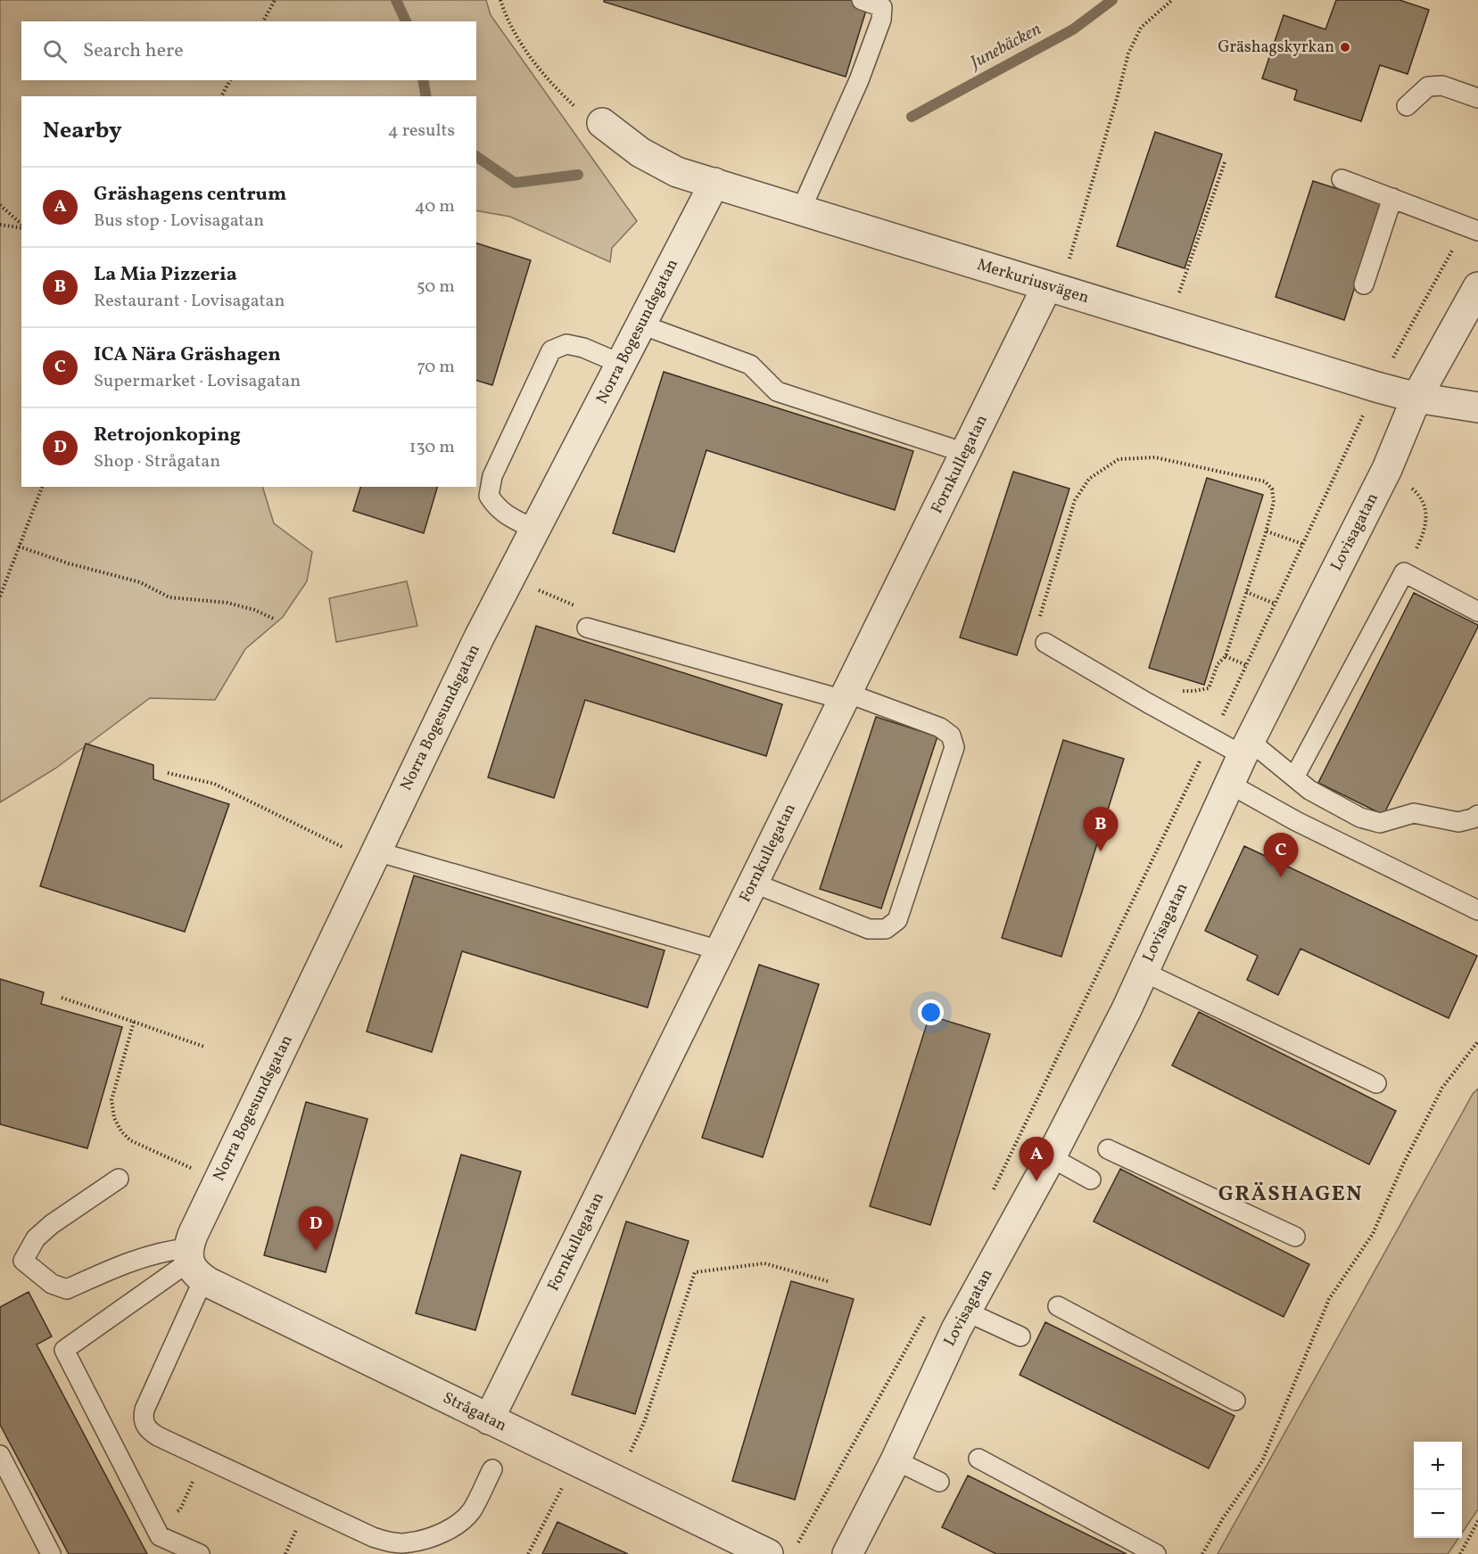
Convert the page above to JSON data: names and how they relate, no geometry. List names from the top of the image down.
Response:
{
  "streets": {
    "street": [
      "Merkuriusvägen",
      "Norra Bogesundsgatan",
      "Fornkullegatan",
      "Lovisagatan",
      "Strågatan"
    ]
  },
  "crossings": [
    ["Merkuriusvägen", "Norra Bogesundsgatan"],
    ["Merkuriusvägen", "Fornkullegatan"],
    ["Merkuriusvägen", "Lovisagatan"],
    ["Norra Bogesundsgatan", "Strågatan"],
    ["Fornkullegatan", "Strågatan"]
  ],
  "districts": ["GRÄSHAGEN"],
  "water": ["Junebäcken"],
  "places": ["Gräshagskyrkan"],
  "page": {
    "search": "Search here",
    "heading": ["Nearby", "4 results"],
    "list": [
      {
        "mark": "A",
        "name": "Gräshagens centrum",
        "note": "Bus stop · Lovisagatan",
        "value": "40 m"
      },
      {
        "mark": "B",
        "name": "La Mia Pizzeria",
        "note": "Restaurant · Lovisagatan",
        "value": "50 m"
      },
      {
        "mark": "C",
        "name": "ICA Nära Gräshagen",
        "note": "Supermarket · Lovisagatan",
        "value": "70 m"
      },
      {
        "mark": "D",
        "name": "Retrojonkoping",
        "note": "Shop · Strågatan",
        "value": "130 m"
      }
    ],
    "pins": [
      "B",
      "C",
      "A",
      "D"
    ],
    "map_buttons": ["+", "−"]
  }
}
